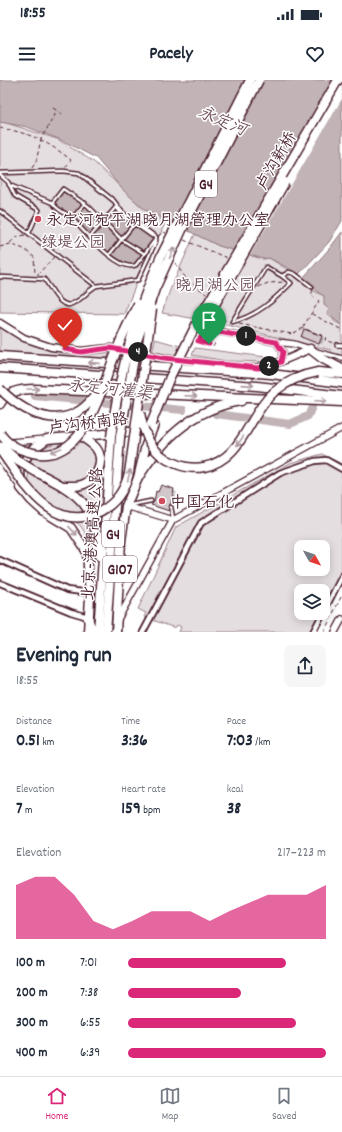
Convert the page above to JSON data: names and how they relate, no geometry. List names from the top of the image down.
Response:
{
  "streets": {
    "highway": [
      "卢沟新桥",
      "G4",
      "卢沟桥南路",
      "北京-港澳高速公路",
      "G107"
    ]
  },
  "crossings": [
    ["卢沟新桥", "卢沟桥南路"],
    ["G4", "北京-港澳高速公路"],
    ["卢沟桥南路", "G107"]
  ],
  "water": ["永定河", "永定河灌渠"],
  "parks": ["绿堤公园", "晓月湖公园"],
  "places": ["永定河宛平湖晓月湖管理办公室", "中国石化"],
  "north": "bottom right",
  "page": {
    "status": "18:55",
    "header": "Pacely",
    "pins": ["1", "4", "2"],
    "heading": ["Evening run", "18:55"],
    "stats": [
      ["Distance", "0.51 km"],
      ["Time", "3:36"],
      ["Pace", "7:03 /km"],
      ["Elevation", "7 m"],
      ["Heart rate", "159 bpm"],
      ["kcal", "38"]
    ],
    "chart": ["Elevation", "217–223 m"],
    "list": [
      {
        "name": "100 m",
        "note": "7:01"
      },
      {
        "name": "200 m",
        "note": "7:38"
      },
      {
        "name": "300 m",
        "note": "6:55"
      },
      {
        "name": "400 m",
        "note": "6:39"
      }
    ],
    "tabs": ["Home", "Map", "Saved"]
  }
}
